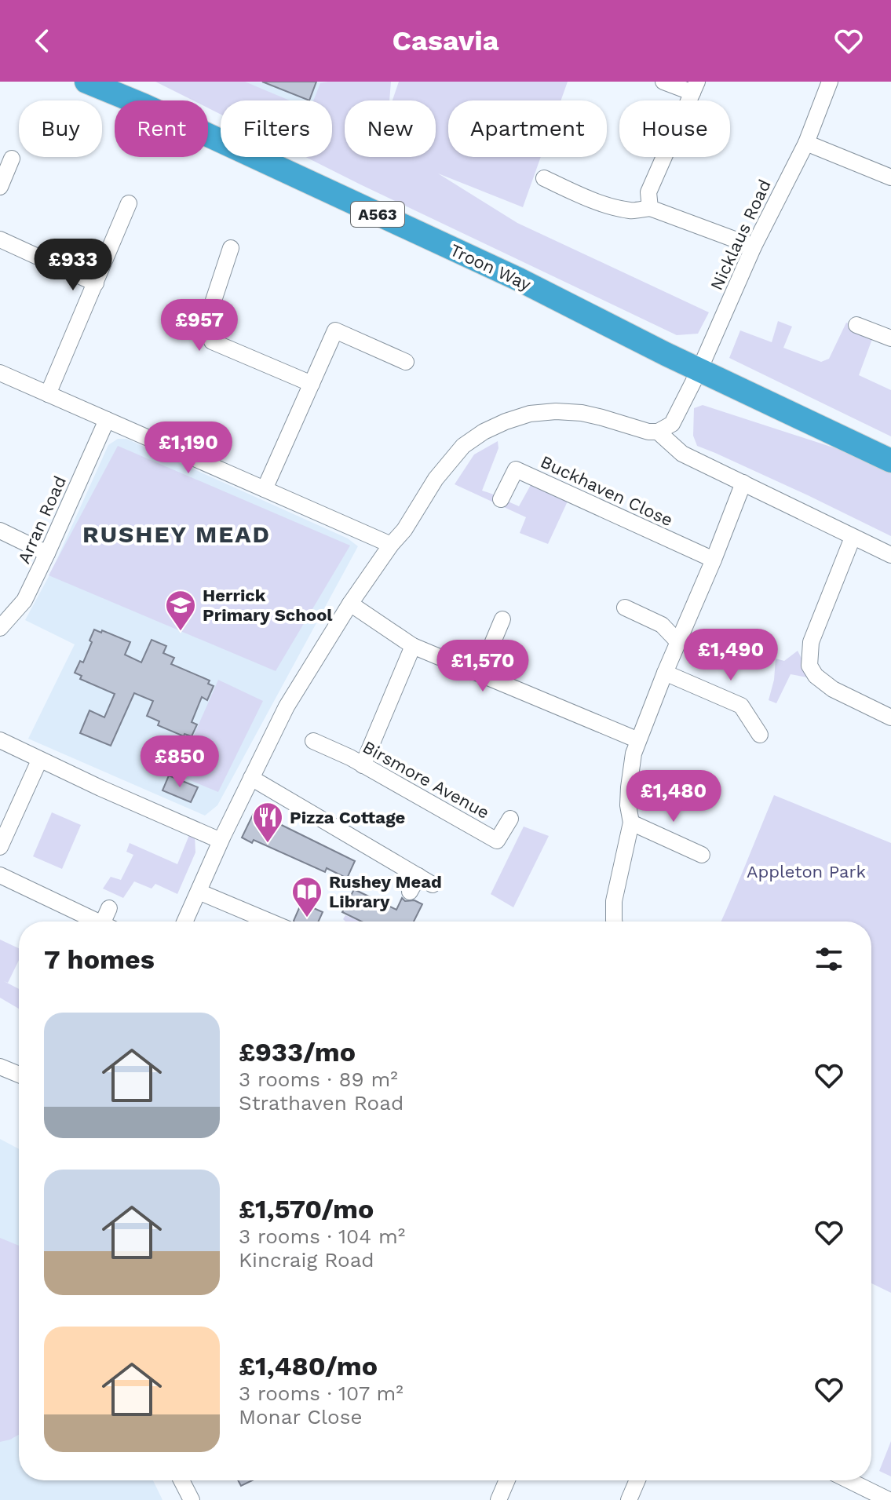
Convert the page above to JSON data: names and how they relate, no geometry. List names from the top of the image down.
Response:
{
  "streets": {
    "highway": ["A563", "Troon Way"],
    "street": [
      "Nicklaus Road",
      "Buckhaven Close",
      "Arran Road",
      "Birsmore Avenue"
    ]
  },
  "crossings": [
    ["Nicklaus Road", "Troon Way"]
  ],
  "districts": ["RUSHEY MEAD"],
  "parks": ["Appleton Park"],
  "places": {
    "school or university": ["Herrick Primary School"],
    "restaurant": ["Pizza Cottage"],
    "library": ["Rushey Mead Library"]
  },
  "page": {
    "header": "Casavia",
    "chip": [
      "Buy",
      "Rent",
      "Filters",
      "New",
      "Apartment",
      "House"
    ],
    "price": [
      "£933",
      "£957",
      "£1,190",
      "£1,490",
      "£1,570",
      "£850",
      "£1,480"
    ],
    "heading": "7 homes",
    "list": [
      {
        "name": "£933/mo",
        "note": "3 rooms · 89 m² · Strathaven Road"
      },
      {
        "name": "£1,570/mo",
        "note": "3 rooms · 104 m² · Kincraig Road"
      },
      {
        "name": "£1,480/mo",
        "note": "3 rooms · 107 m² · Monar Close"
      }
    ]
  }
}
